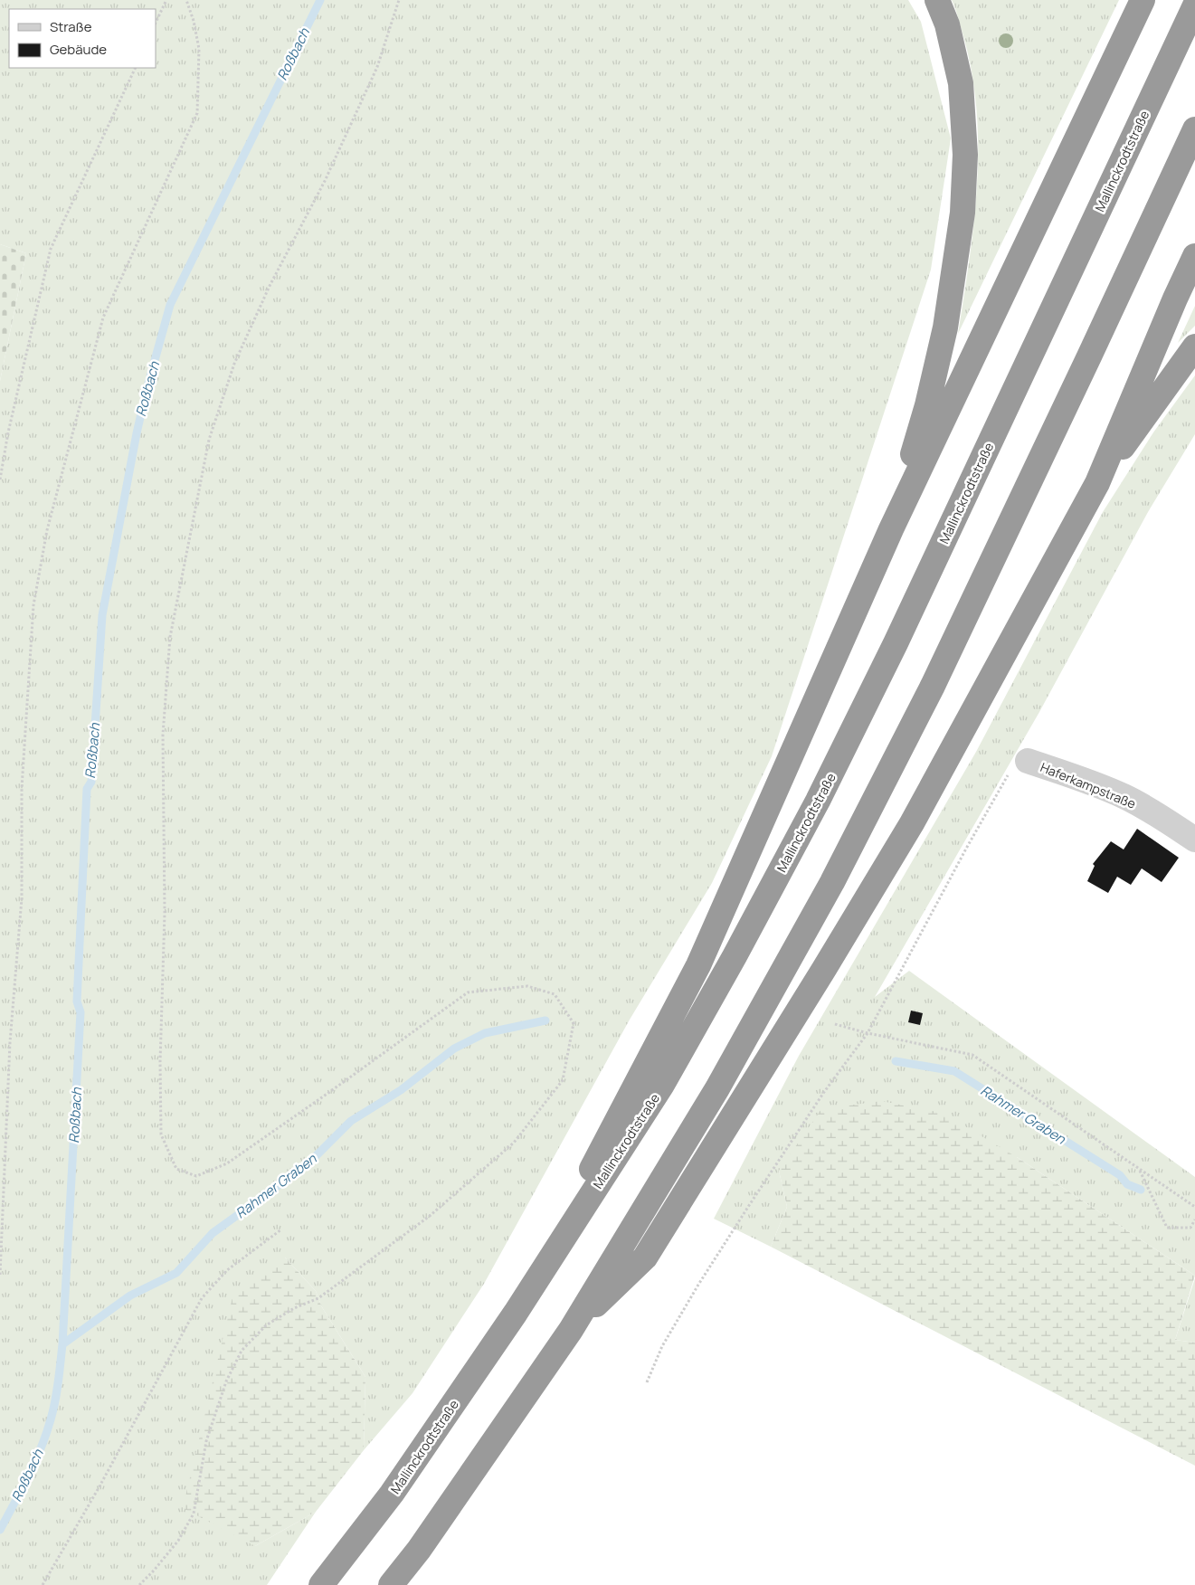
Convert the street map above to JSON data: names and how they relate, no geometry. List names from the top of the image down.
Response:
{
  "streets": {
    "highway": ["Mallinckrodtstraße"],
    "street": ["Haferkampstraße"]
  },
  "water": ["Roßbach", "Rahmer Graben"],
  "legend": ["Straße", "Gebäude"]
}
